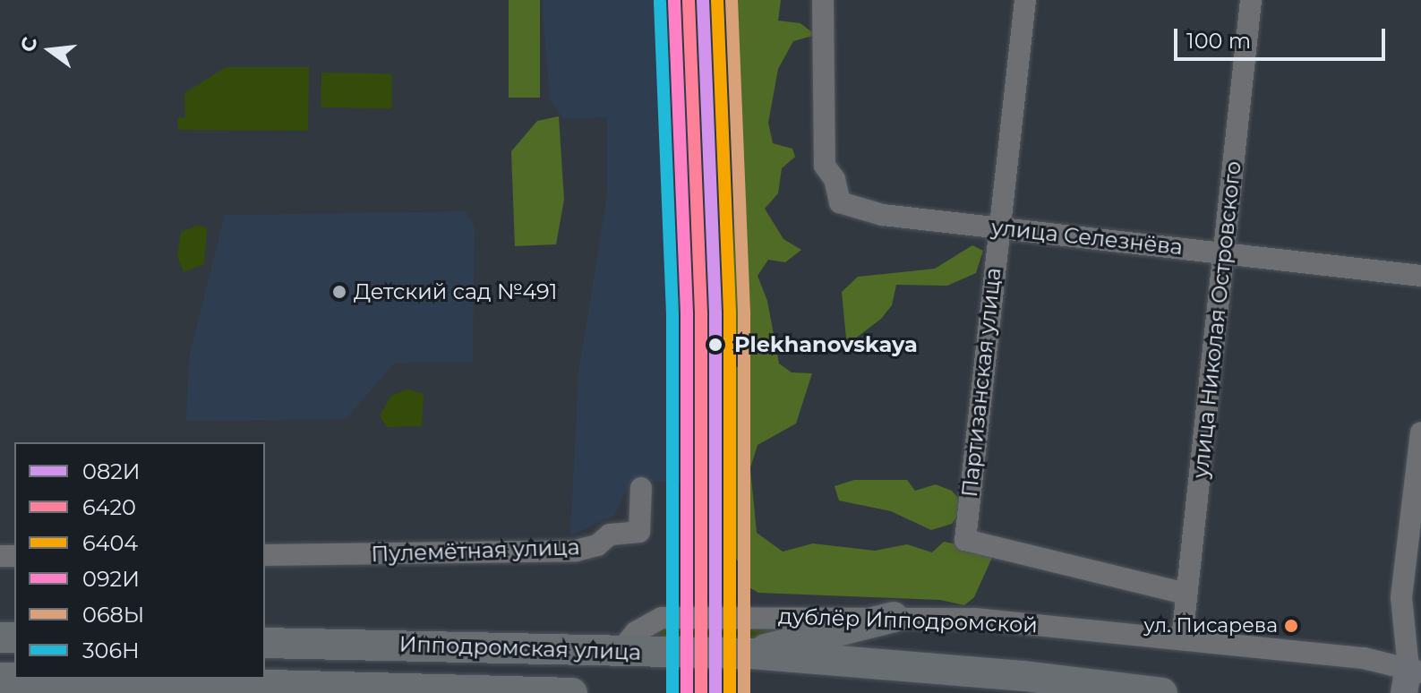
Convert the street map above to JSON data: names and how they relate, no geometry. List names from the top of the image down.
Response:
{
  "streets": {
    "highway": ["Ипподромская улица"],
    "street": [
      "улица Селезнёва",
      "улица Николая Островского",
      "Партизанская улица",
      "Пулемётная улица",
      "дублёр Ипподромской"
    ]
  },
  "crossings": [
    ["улица Селезнёва", "улица Николая Островского"],
    ["улица Селезнёва", "Партизанская улица"],
    ["улица Николая Островского", "Партизанская улица"],
    ["улица Николая Островского", "дублёр Ипподромской"],
    ["дублёр Ипподромской", "Ипподромская улица"]
  ],
  "places": ["Детский сад №491", "Plekhanovskaya", "ул. Писарева"],
  "lines": [
    "transit line 082И",
    "transit line 6404",
    "transit line 068Ы",
    "transit line 6420",
    "transit line 092И",
    "transit line 306Н"
  ],
  "legend": [
    "082И",
    "6420",
    "6404",
    "092И",
    "068Ы",
    "306Н"
  ],
  "scale_bar": "100 m",
  "north": "left"
}
